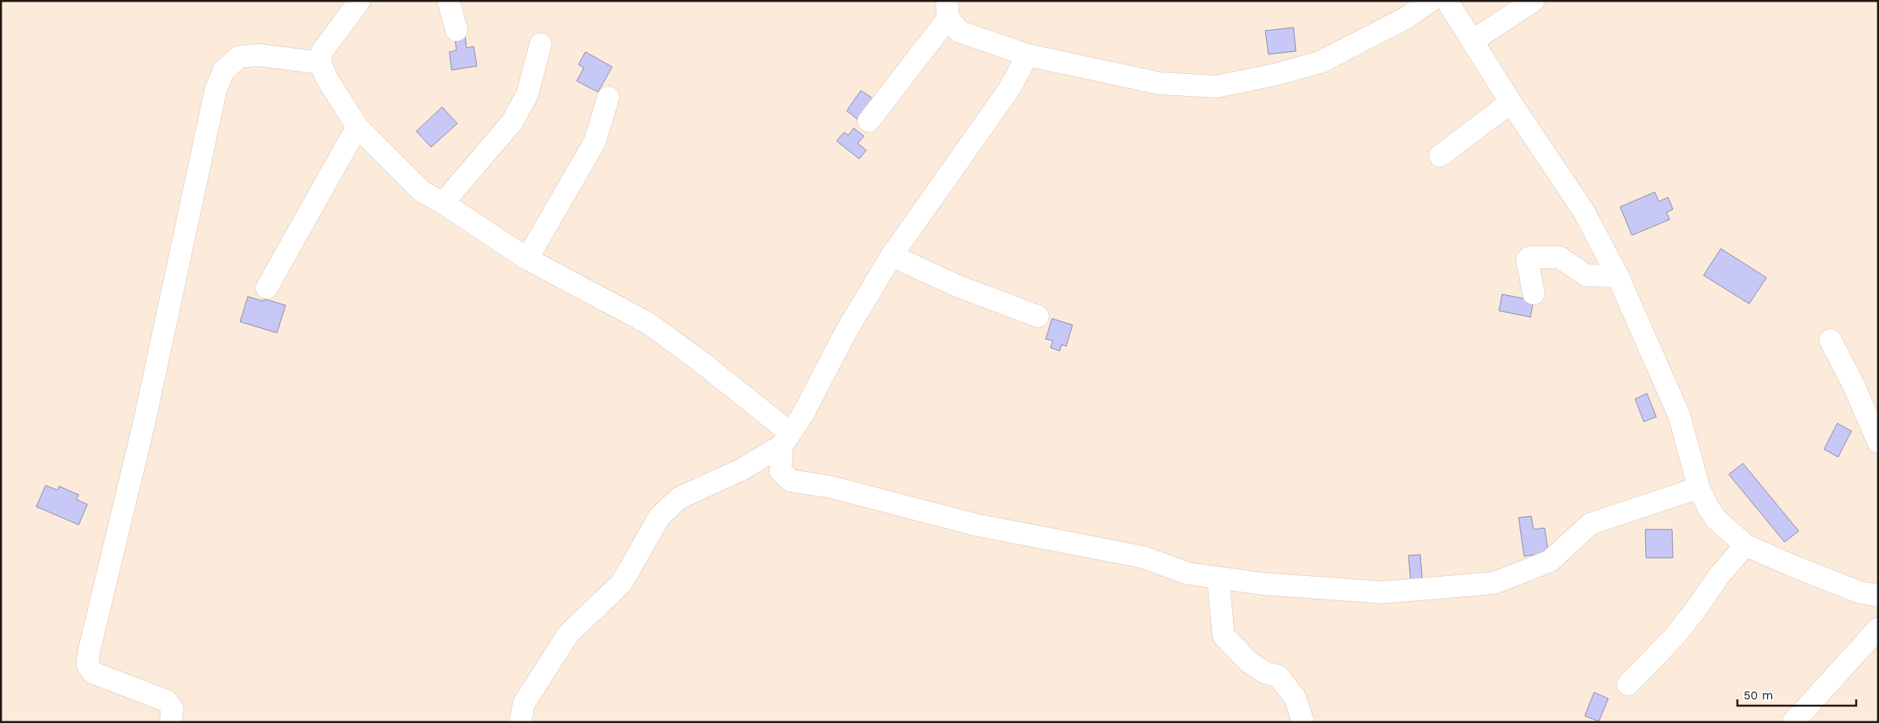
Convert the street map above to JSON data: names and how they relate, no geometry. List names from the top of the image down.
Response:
{
  "scale_bar": "50 m"
}
